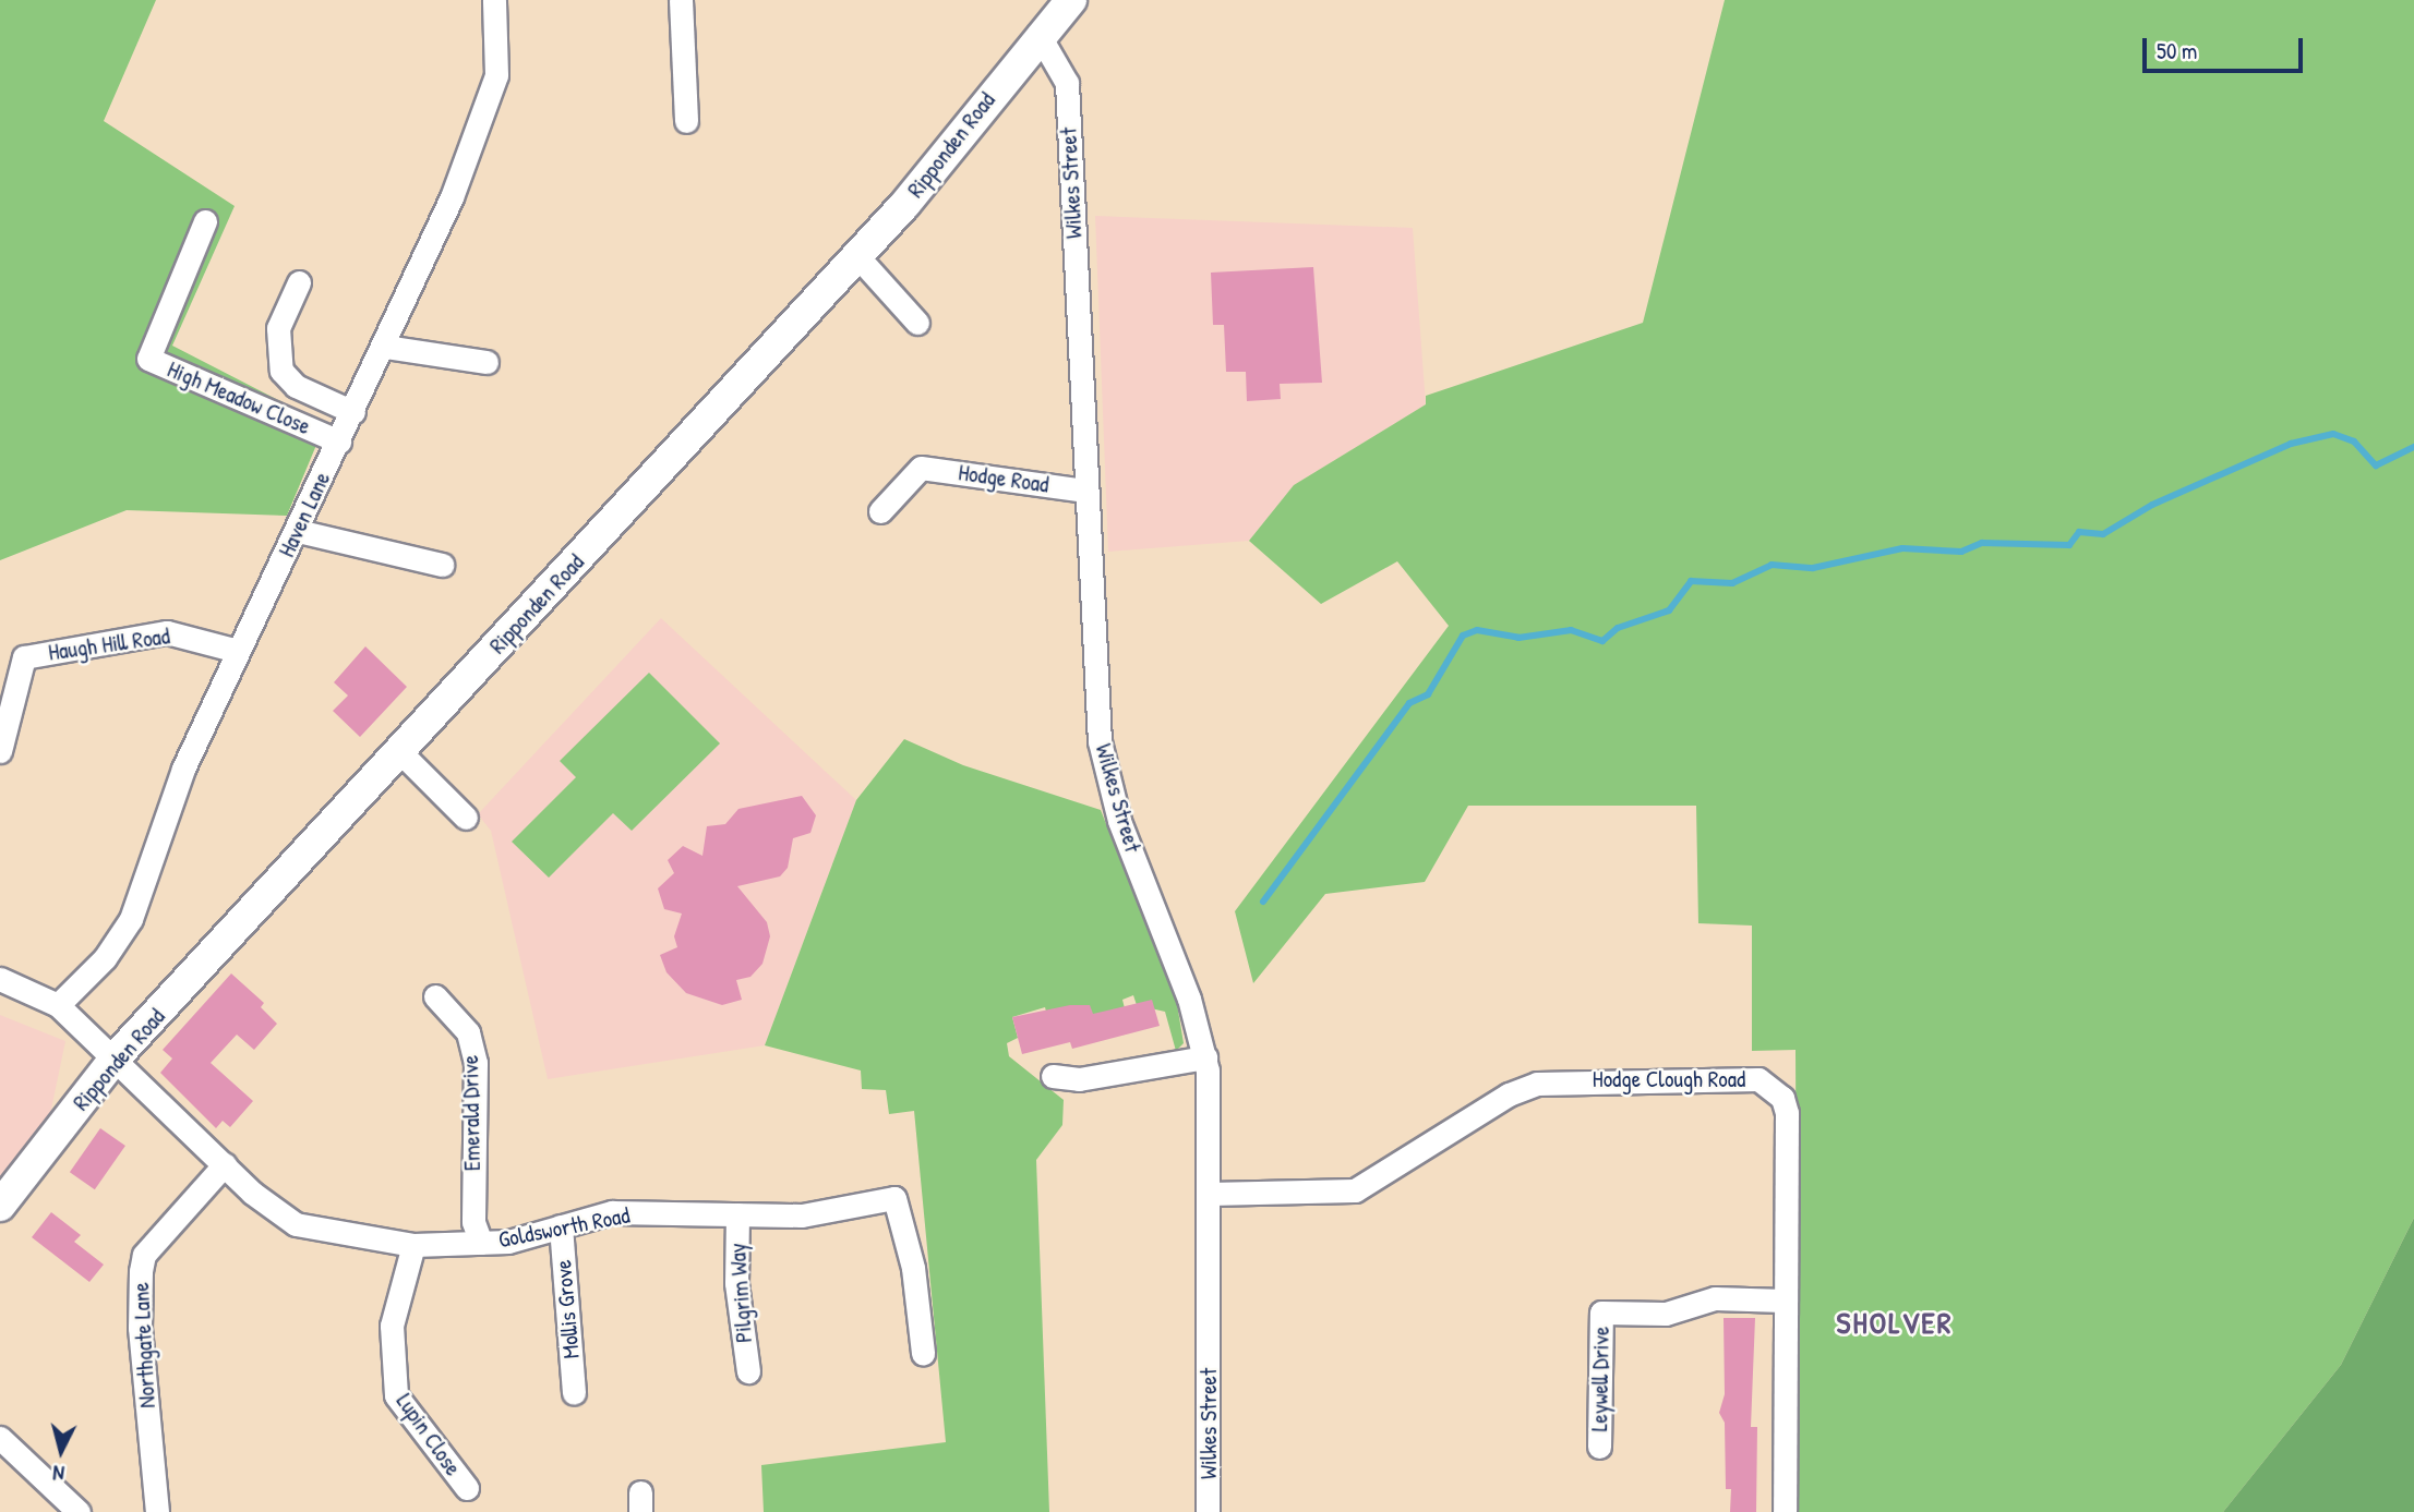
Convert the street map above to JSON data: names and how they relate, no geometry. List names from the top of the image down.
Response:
{
  "streets": {
    "main road": ["Ripponden Road"],
    "street": [
      "Wilkes Street",
      "High Meadow Close",
      "Hodge Road",
      "Haven Lane",
      "Haugh Hill Road",
      "Hodge Clough Road",
      "Emerald Drive",
      "Goldsworth Road",
      "Pilgrim Way",
      "Mollis Grove",
      "Northgate Lane",
      "Leywell Drive",
      "Lupin Close"
    ]
  },
  "crossings": [
    ["Ripponden Road", "Wilkes Street"],
    ["Ripponden Road", "Goldsworth Road"],
    ["Wilkes Street", "Hodge Road"],
    ["Wilkes Street", "Hodge Clough Road"],
    ["High Meadow Close", "Haven Lane"],
    ["Haven Lane", "Haugh Hill Road"],
    ["Haven Lane", "Goldsworth Road"],
    ["Hodge Clough Road", "Leywell Drive"],
    ["Emerald Drive", "Goldsworth Road"],
    ["Goldsworth Road", "Pilgrim Way"],
    ["Goldsworth Road", "Mollis Grove"],
    ["Goldsworth Road", "Northgate Lane"],
    ["Goldsworth Road", "Lupin Close"]
  ],
  "districts": ["SHOLVER"],
  "scale_bar": "50 m",
  "north": "bottom"
}
